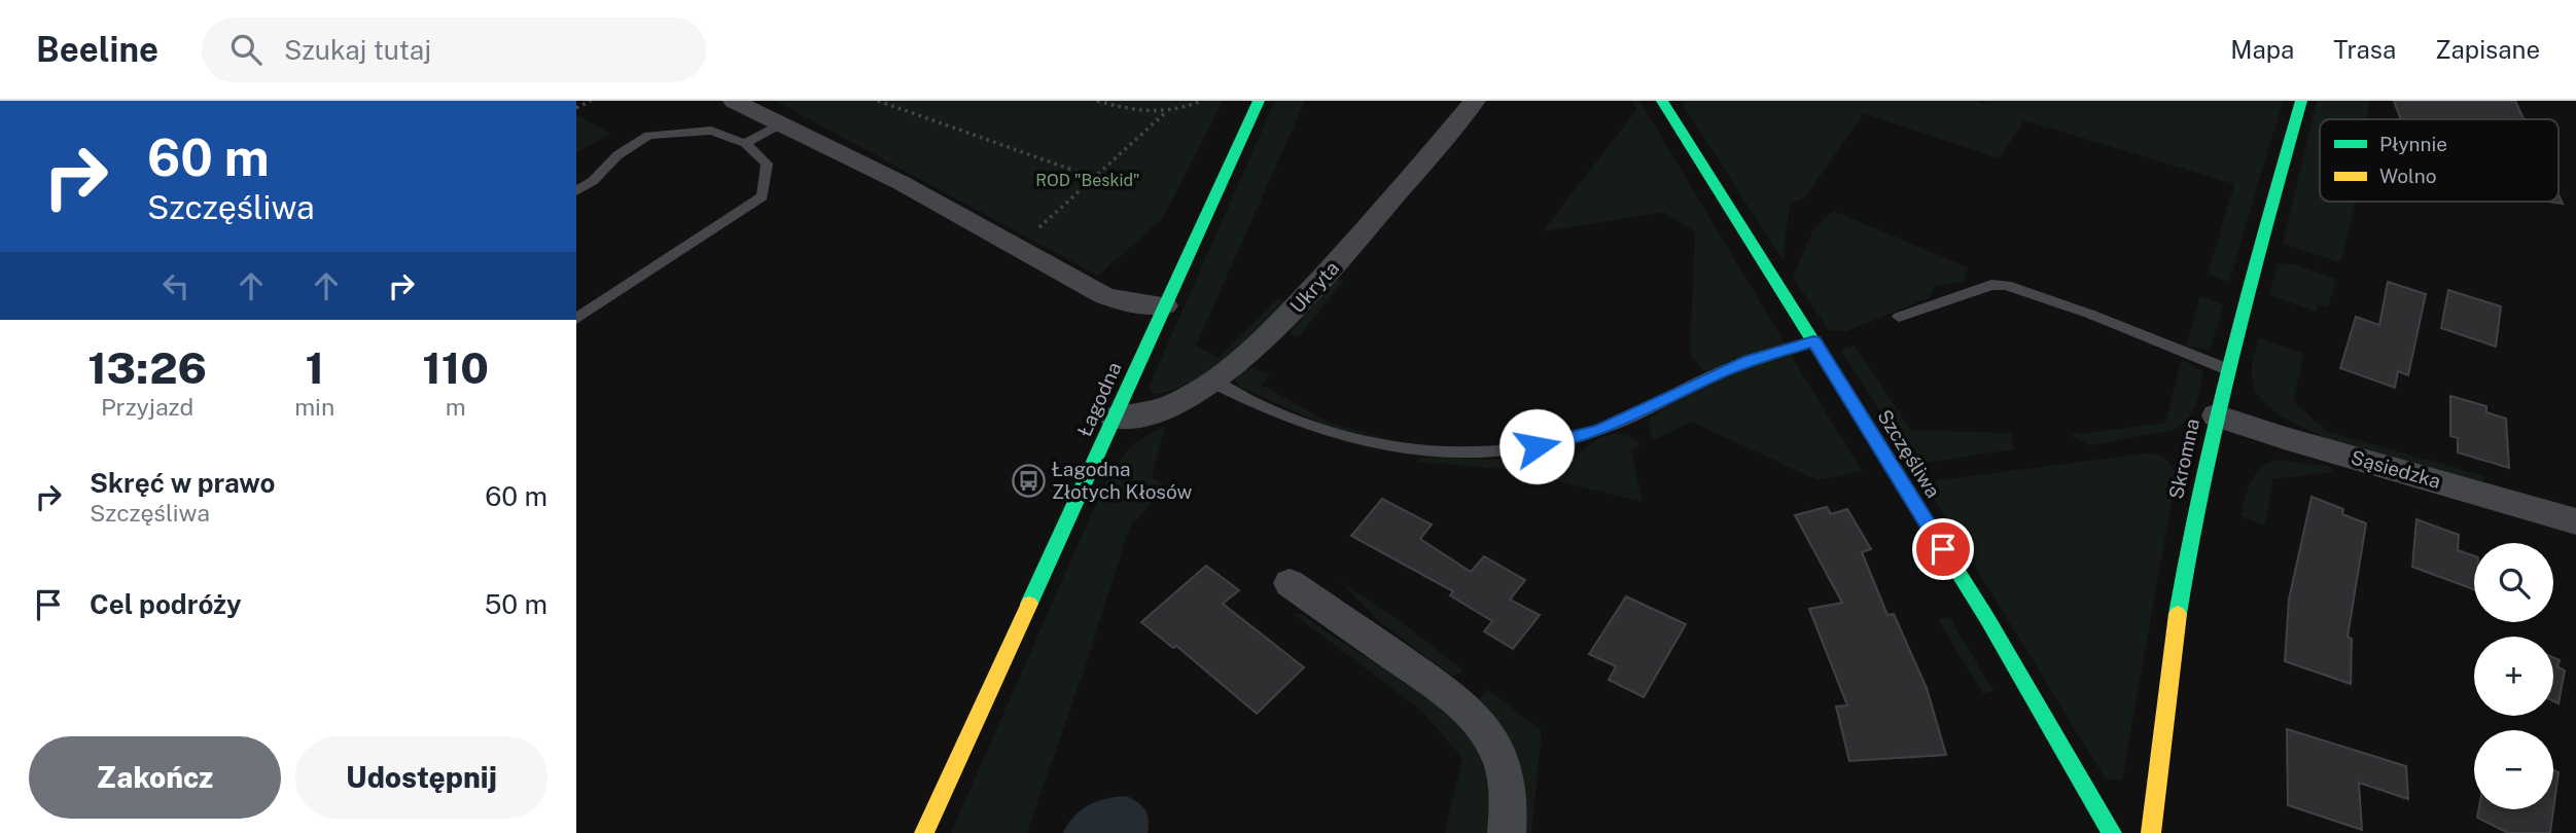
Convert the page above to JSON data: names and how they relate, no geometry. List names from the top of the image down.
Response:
{
  "streets": {
    "street": [
      "Ukryta",
      "Łagodna",
      "Szczęśliwa",
      "Skromna",
      "Sąsiedzka"
    ]
  },
  "crossings": [
    ["Ukryta", "Łagodna"],
    ["Skromna", "Sąsiedzka"]
  ],
  "parks": ["ROD \"Beskid\""],
  "places": {
    "bus stop": ["Łagodna Złotych Kłosów"]
  },
  "legend": ["Płynnie", "Wolno"],
  "page": {
    "header": "Beeline",
    "search": "Szukaj tutaj",
    "nav": ["Mapa", "Trasa", "Zapisane"],
    "turn": ["60 m", "Szczęśliwa"],
    "eta": [
      "13:26",
      "Przyjazd",
      "1",
      "min",
      "110",
      "m"
    ],
    "list": [
      {
        "name": "Skręć w prawo",
        "note": "Szczęśliwa",
        "value": "60 m"
      },
      {
        "name": "Cel podróży",
        "value": "50 m"
      }
    ],
    "map_buttons": ["+", "−"],
    "buttons": ["Zakończ", "Udostępnij"]
  }
}
